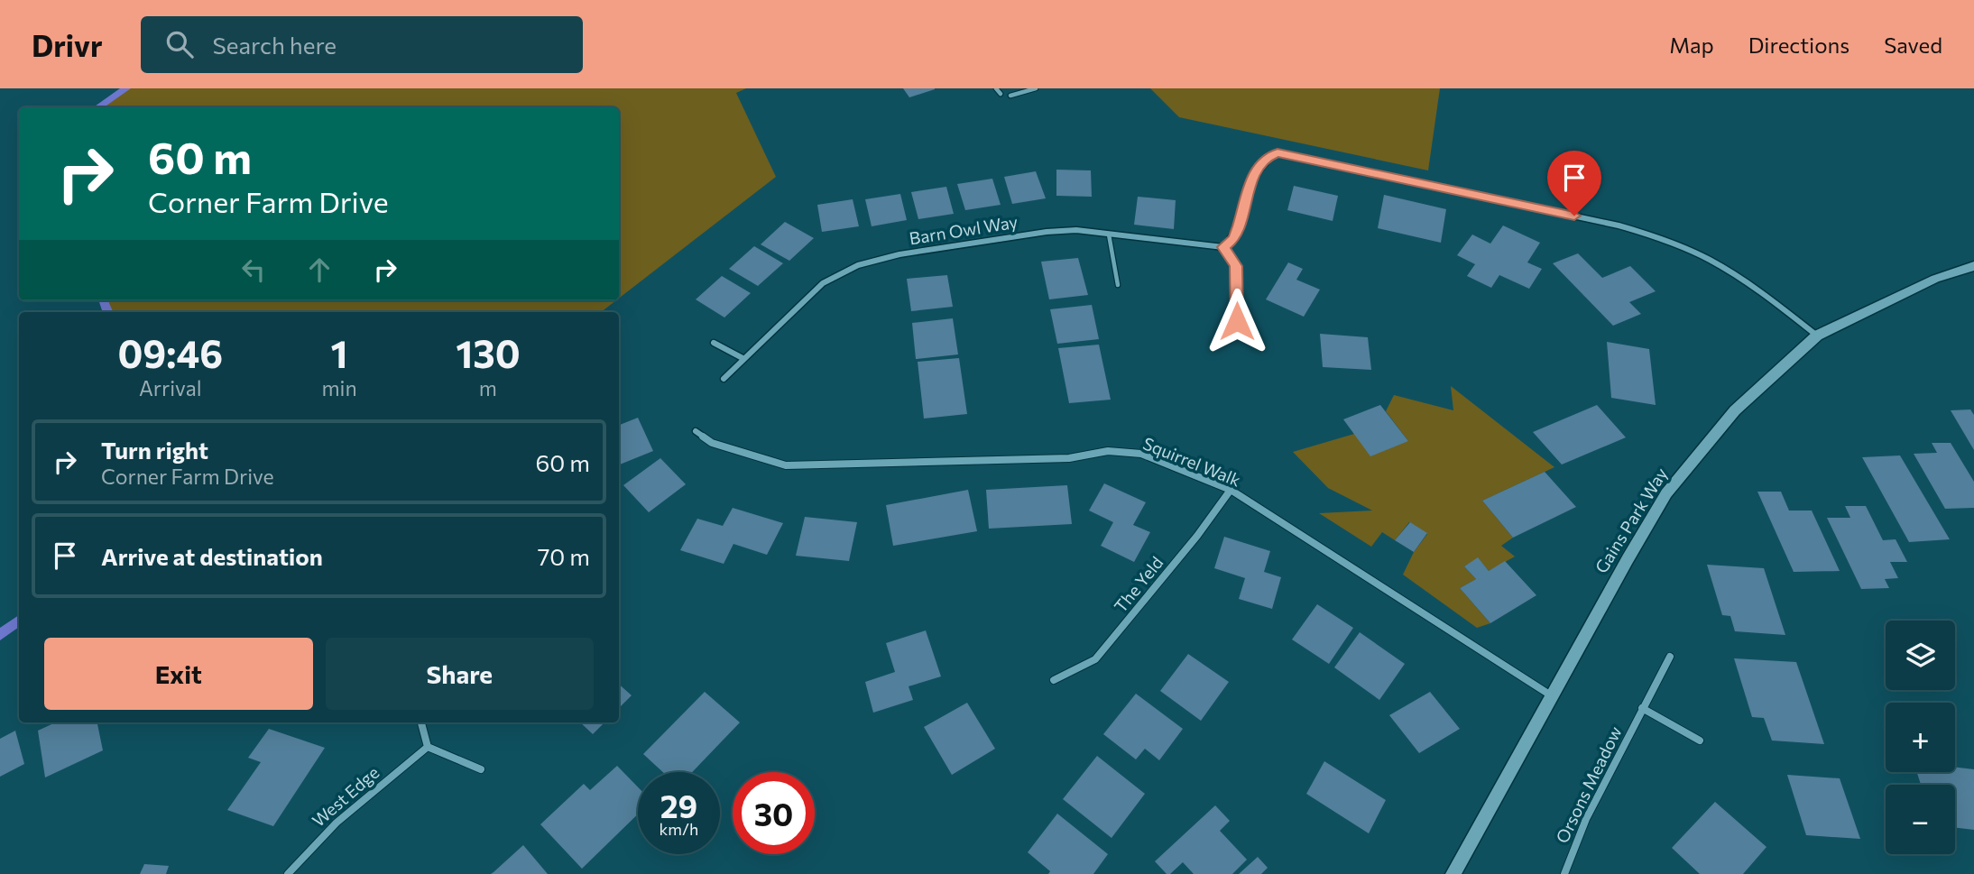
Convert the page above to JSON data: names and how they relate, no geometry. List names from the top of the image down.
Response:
{
  "streets": {
    "street": [
      "Barn Owl Way",
      "Squirrel Walk",
      "Gains Park Way",
      "The Yeld",
      "Orsons Meadow",
      "West Edge"
    ]
  },
  "crossings": [
    ["Squirrel Walk", "Gains Park Way"],
    ["Squirrel Walk", "The Yeld"]
  ],
  "page": {
    "header": "Drivr",
    "search": "Search here",
    "nav": ["Map", "Directions", "Saved"],
    "turn": ["60 m", "Corner Farm Drive"],
    "eta": [
      "09:46",
      "Arrival",
      "1",
      "min",
      "130",
      "m"
    ],
    "list": [
      {
        "name": "Turn right",
        "note": "Corner Farm Drive",
        "value": "60 m"
      },
      {
        "name": "Arrive at destination",
        "value": "70 m"
      }
    ],
    "map_buttons": ["+", "−"],
    "buttons": ["Exit", "Share"],
    "speed": "29 km/h",
    "limit": "30"
  }
}
